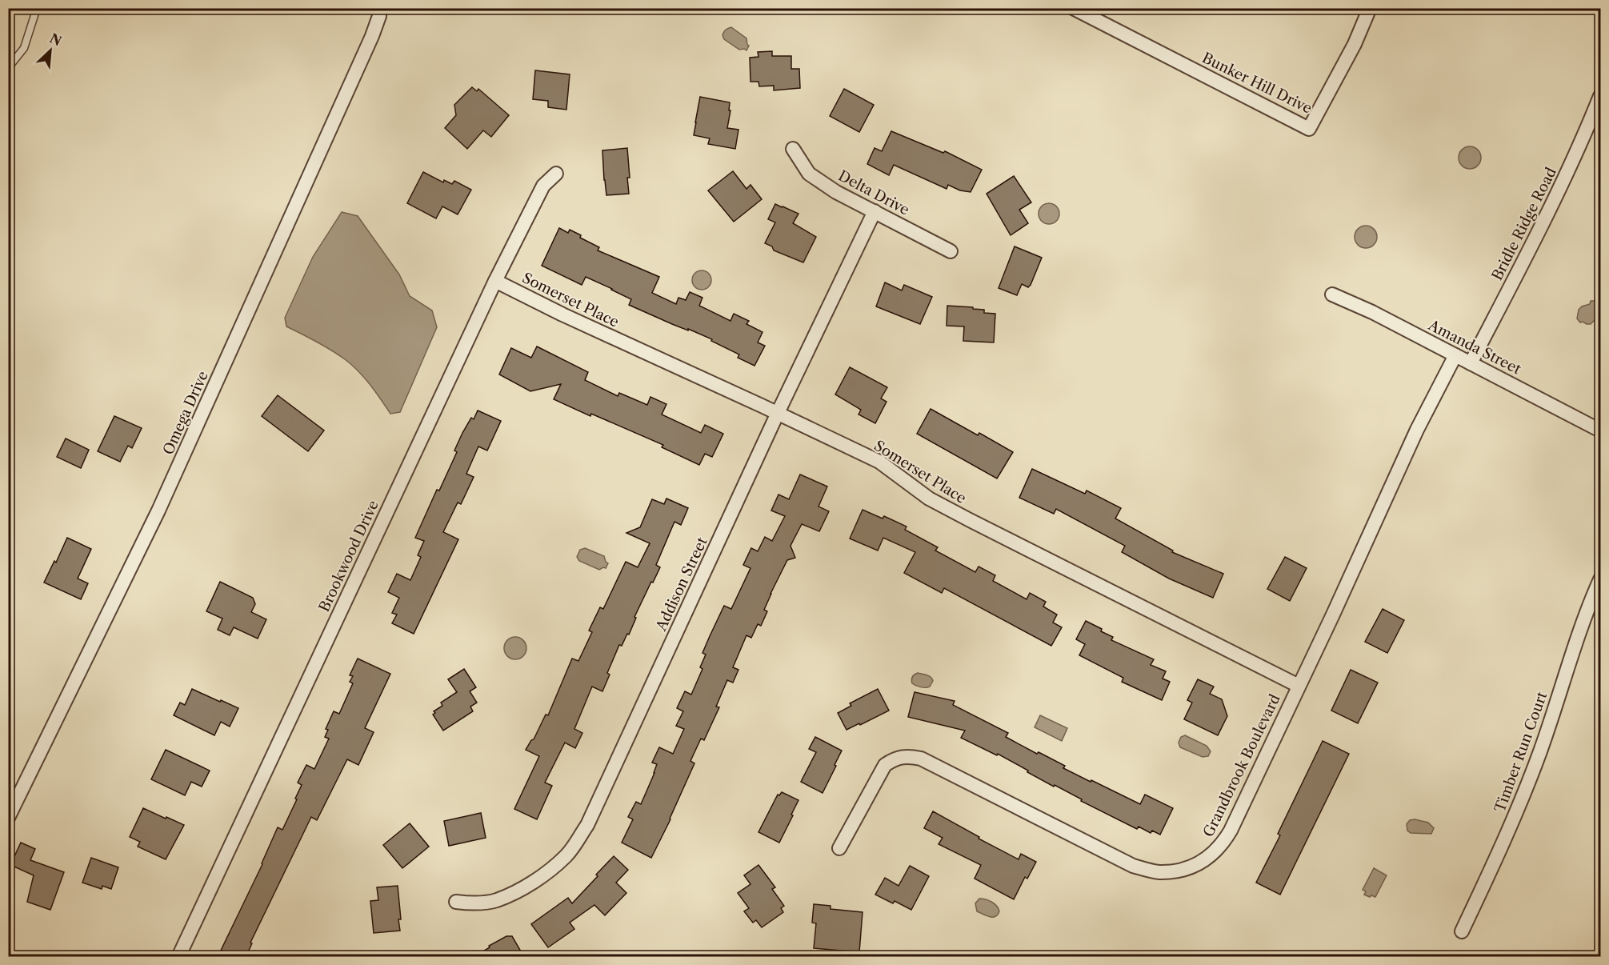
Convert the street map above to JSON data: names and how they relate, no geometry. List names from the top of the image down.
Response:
{
  "streets": {
    "street": [
      "Bunker Hill Drive",
      "Delta Drive",
      "Bridle Ridge Road",
      "Somerset Place",
      "Amanda Street",
      "Omega Drive",
      "Brookwood Drive",
      "Addison Street",
      "Timber Run Court",
      "Grandbrook Boulevard"
    ]
  },
  "crossings": [
    ["Delta Drive", "Addison Street"],
    ["Bridle Ridge Road", "Amanda Street"],
    ["Somerset Place", "Brookwood Drive"],
    ["Somerset Place", "Addison Street"],
    ["Somerset Place", "Grandbrook Boulevard"],
    ["Amanda Street", "Grandbrook Boulevard"]
  ],
  "north": "top right"
}
